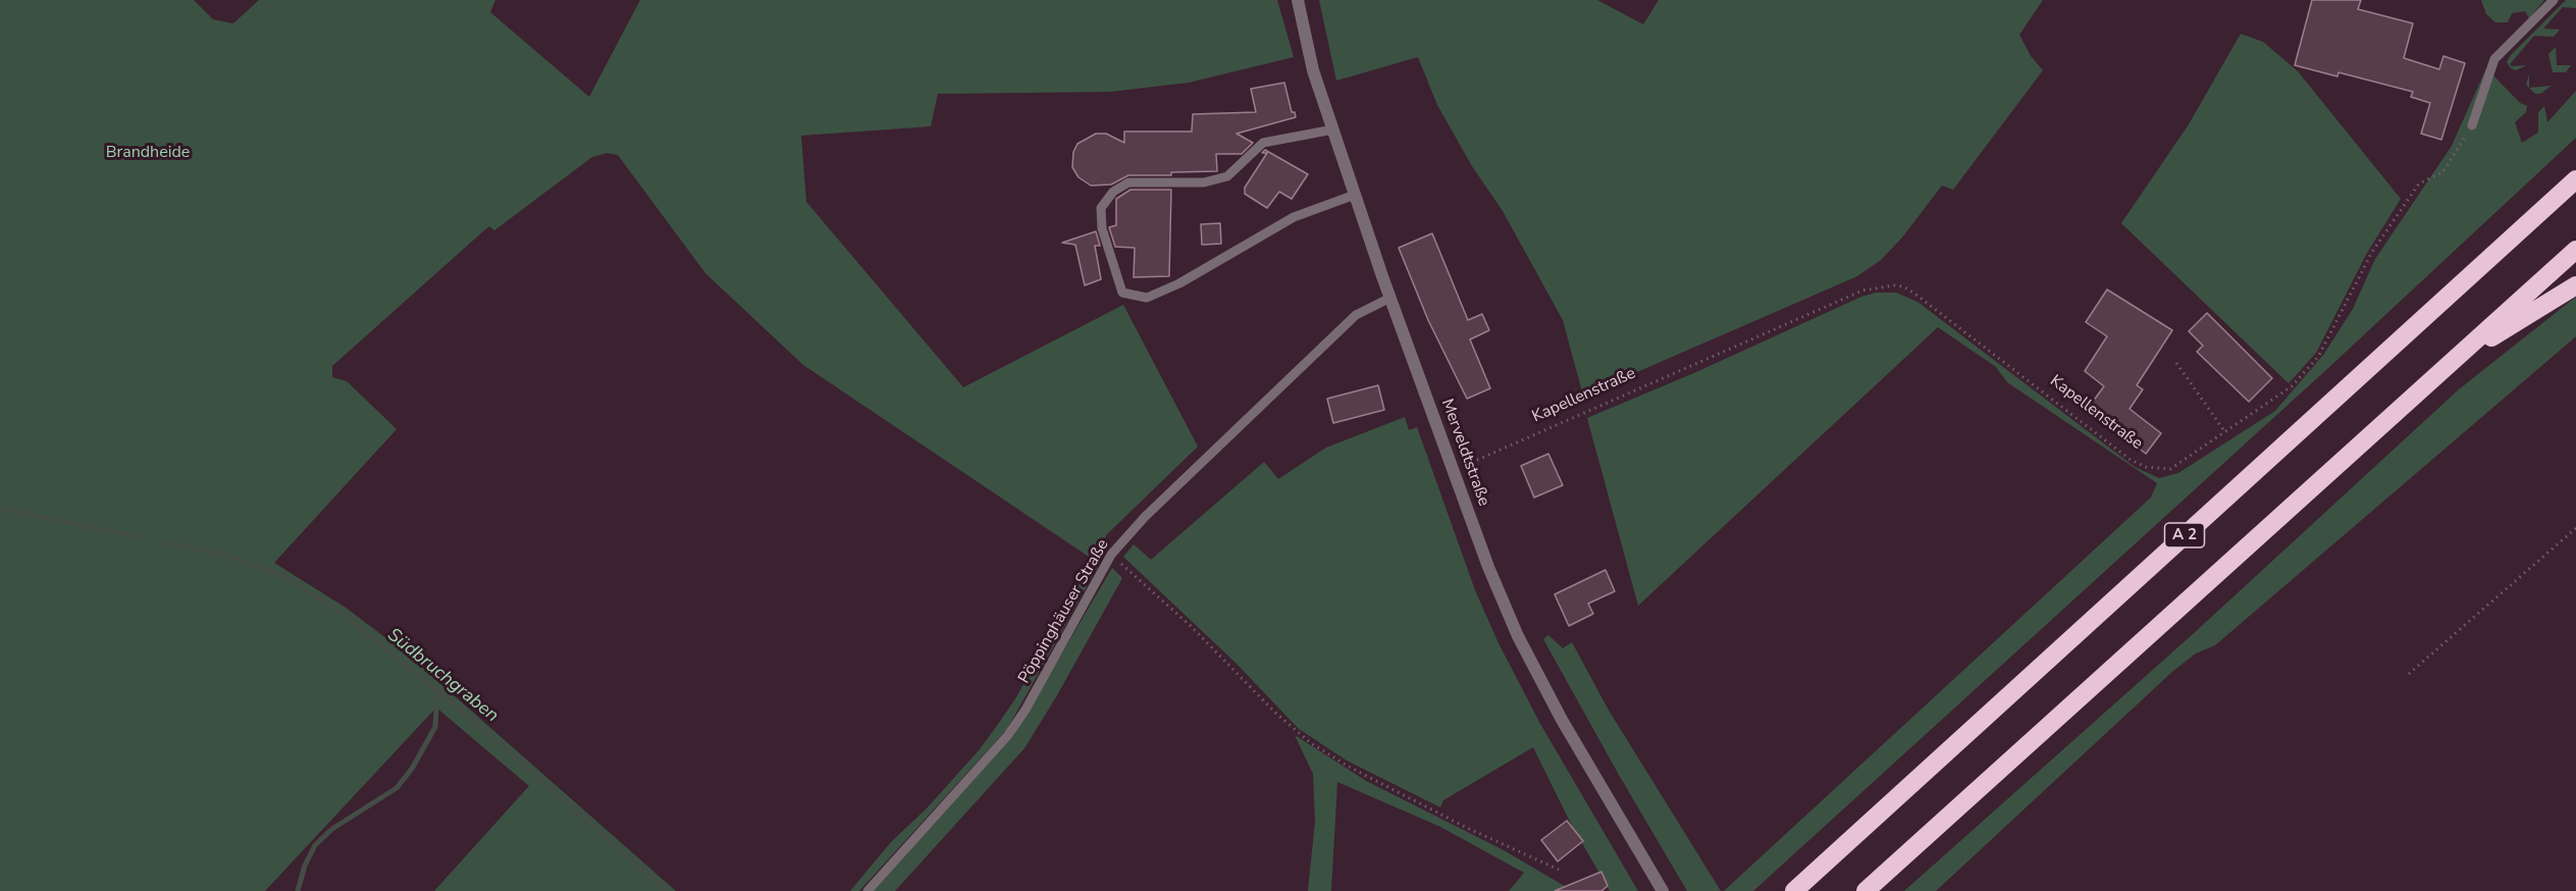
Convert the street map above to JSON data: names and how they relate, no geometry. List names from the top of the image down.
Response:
{
  "streets": {
    "highway": ["A 2"],
    "street": ["Merveldtstraße"],
    "lane": ["Pöppinghäuser Straße"],
    "path": ["Kapellenstraße"]
  },
  "crossings": [
    ["Kapellenstraße", "Merveldtstraße"],
    ["Merveldtstraße", "Pöppinghäuser Straße"]
  ],
  "water": ["Südbruchgraben"],
  "parks": ["Brandheide"]
}
